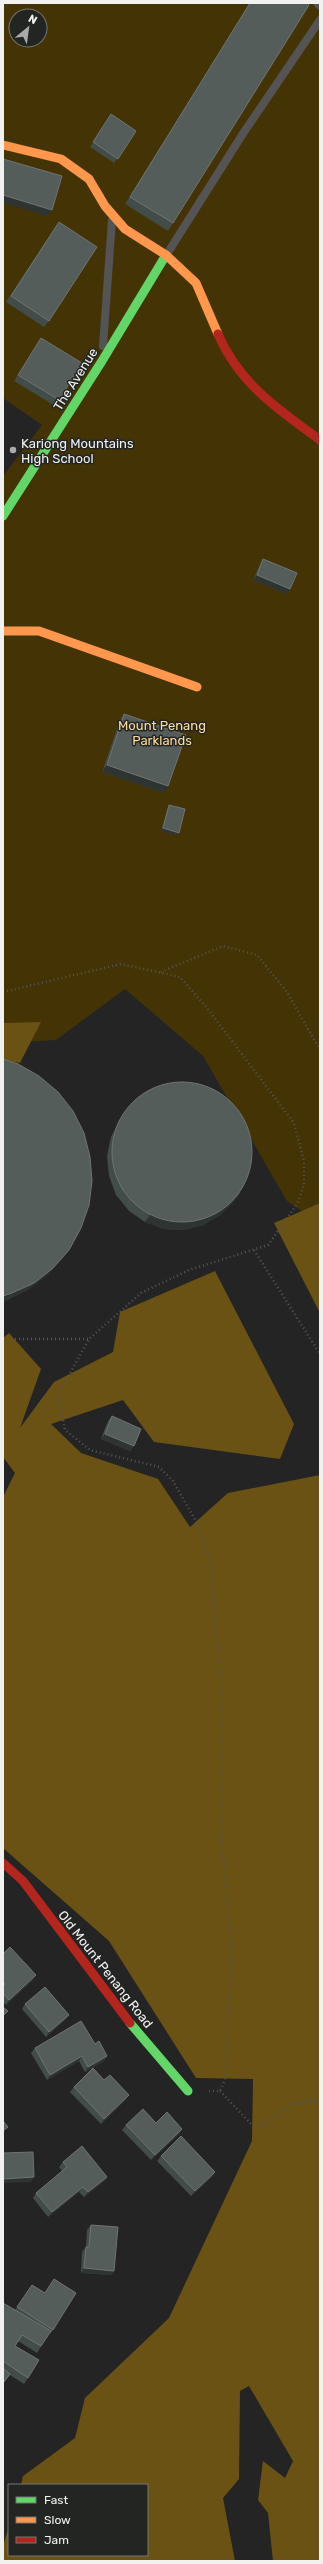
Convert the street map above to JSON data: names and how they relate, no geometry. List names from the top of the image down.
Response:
{
  "streets": {
    "street": ["The Avenue", "Old Mount Penang Road"]
  },
  "parks": ["Mount Penang Parklands"],
  "places": ["Kariong Mountains High School"],
  "legend": ["Fast", "Slow", "Jam"],
  "north": "top right"
}
